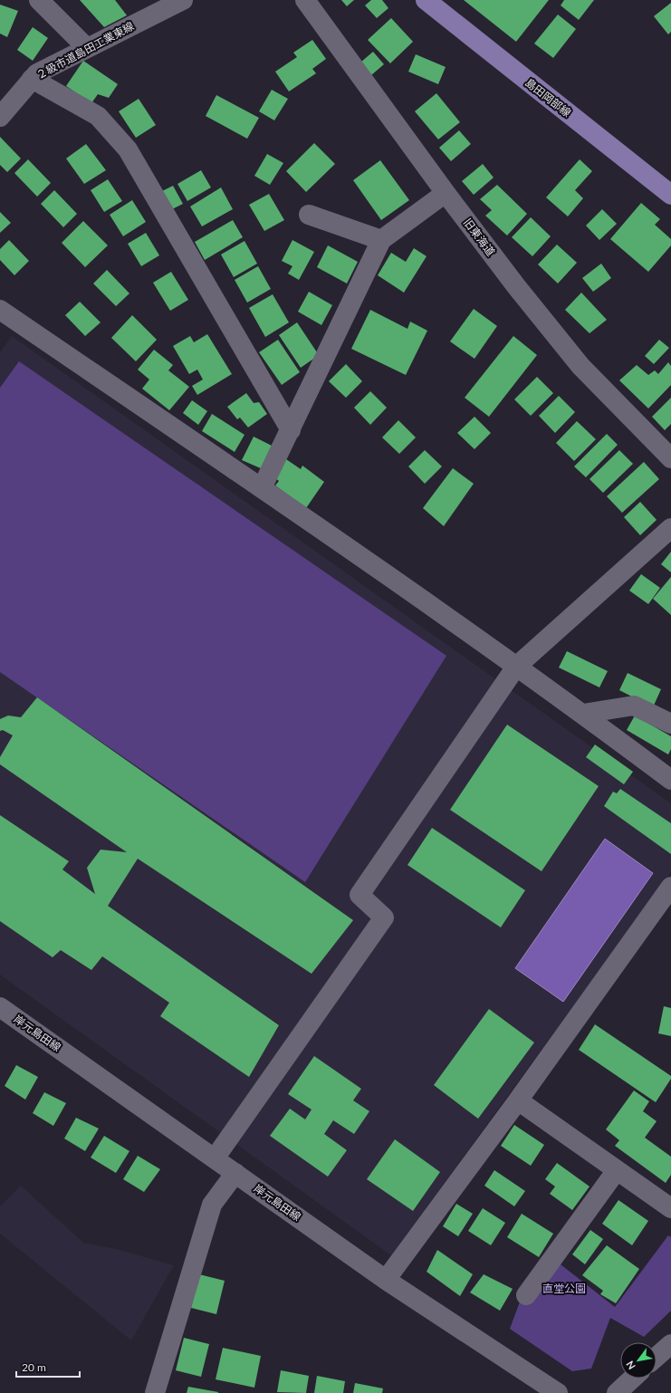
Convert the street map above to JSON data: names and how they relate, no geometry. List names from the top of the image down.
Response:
{
  "streets": {
    "main road": ["島田岡部線"],
    "street": ["２級市道島田工業東線", "旧東海道", "岸元島田線"]
  },
  "parks": ["直堂公園"],
  "scale_bar": "20 m",
  "north": "bottom left"
}
